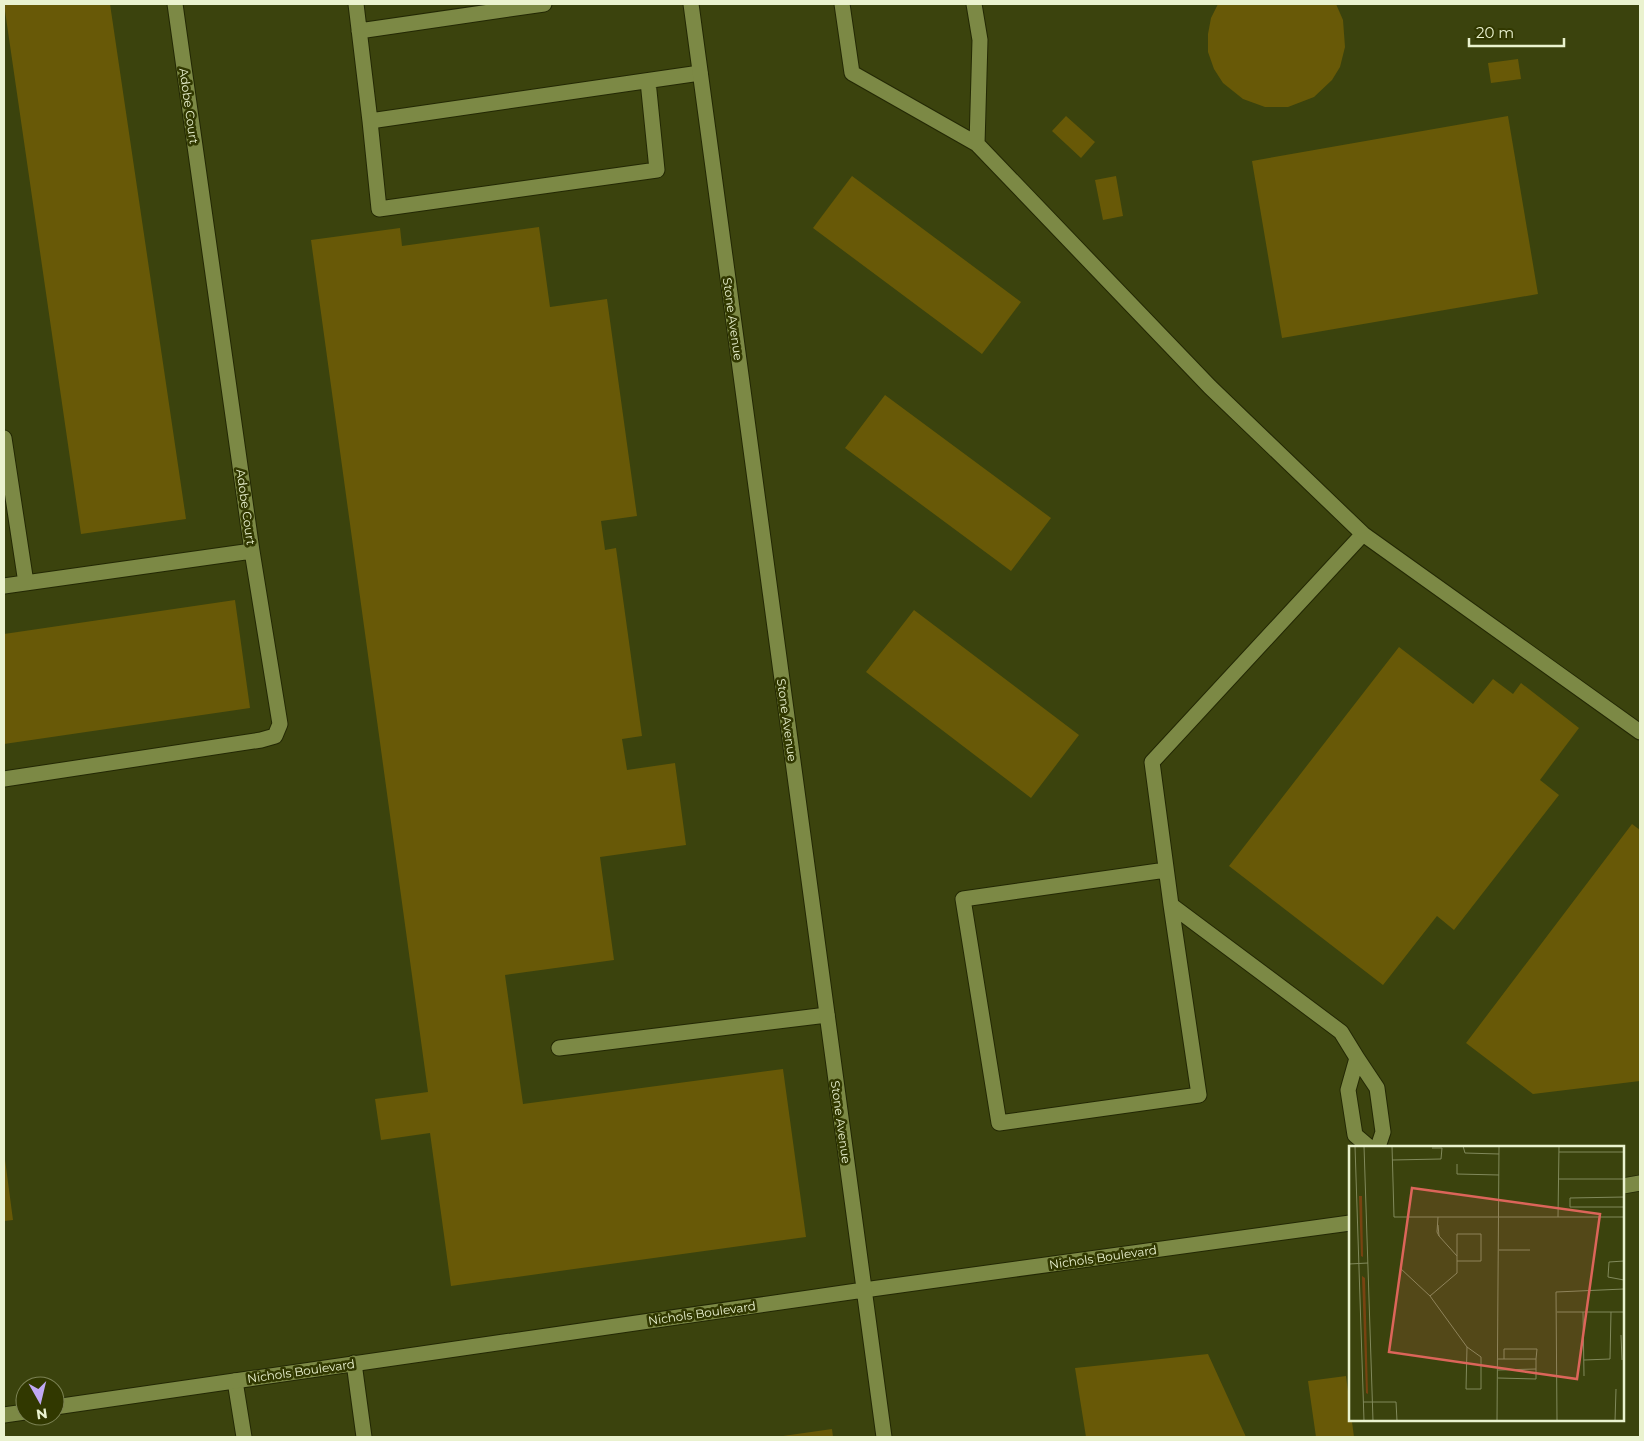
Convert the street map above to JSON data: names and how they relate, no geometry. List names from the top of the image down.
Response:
{
  "streets": {
    "street": ["Adobe Court", "Stone Avenue", "Nichols Boulevard"]
  },
  "crossings": [
    ["Stone Avenue", "Nichols Boulevard"]
  ],
  "scale_bar": "20 m",
  "north": "bottom"
}
